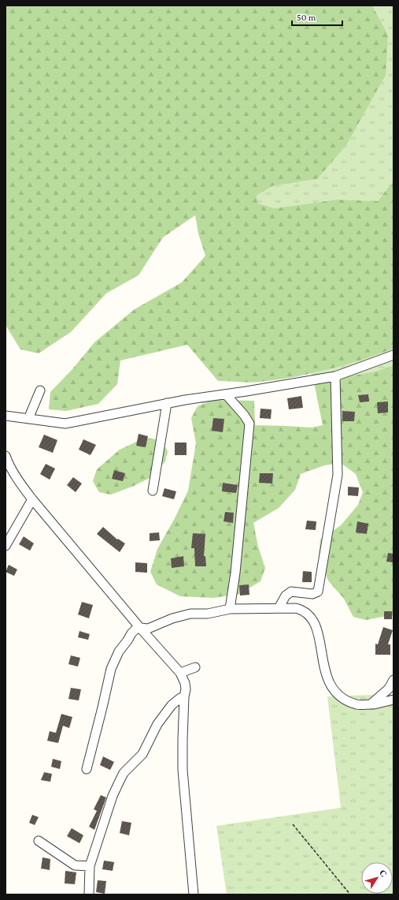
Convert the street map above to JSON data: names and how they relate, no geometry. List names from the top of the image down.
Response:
{
  "scale_bar": "50 m",
  "north": "top right"
}
